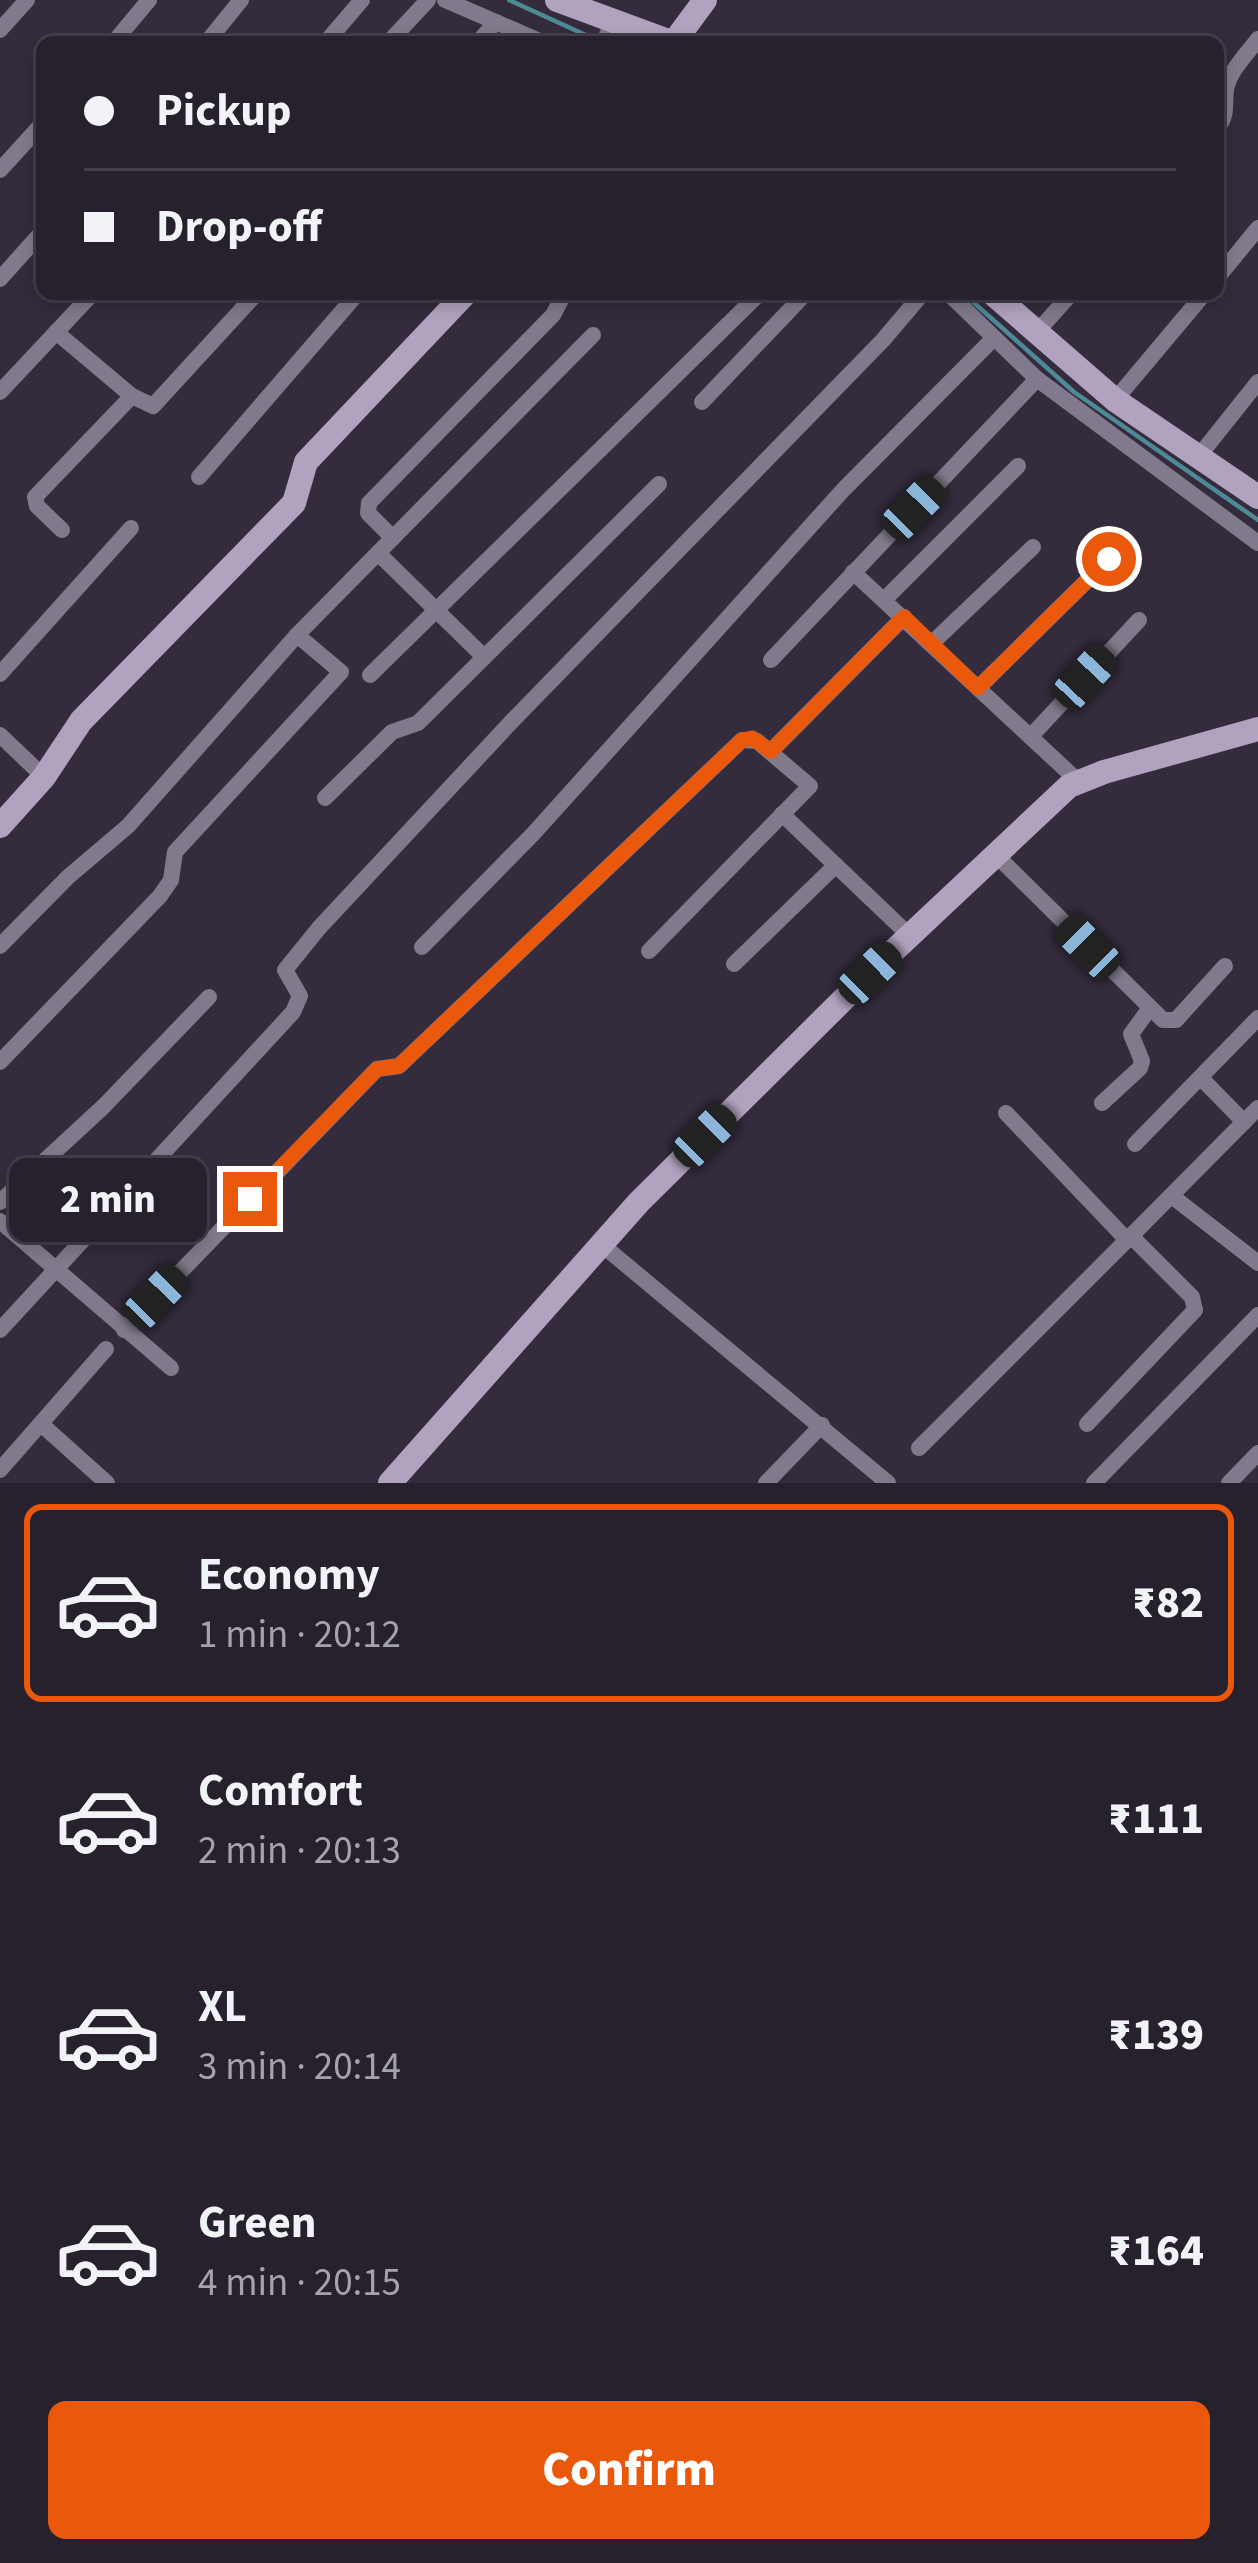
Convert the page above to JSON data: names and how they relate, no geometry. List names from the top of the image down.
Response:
{
  "page": {
    "banner": ["Pickup", "Drop-off"],
    "bubble": "2 min",
    "list": [
      {
        "name": "Economy",
        "note": "1 min · 20:12",
        "value": "₹82"
      },
      {
        "name": "Comfort",
        "note": "2 min · 20:13",
        "value": "₹111"
      },
      {
        "name": "XL",
        "note": "3 min · 20:14",
        "value": "₹139"
      },
      {
        "name": "Green",
        "note": "4 min · 20:15",
        "value": "₹164"
      }
    ],
    "buttons": "Confirm"
  }
}
